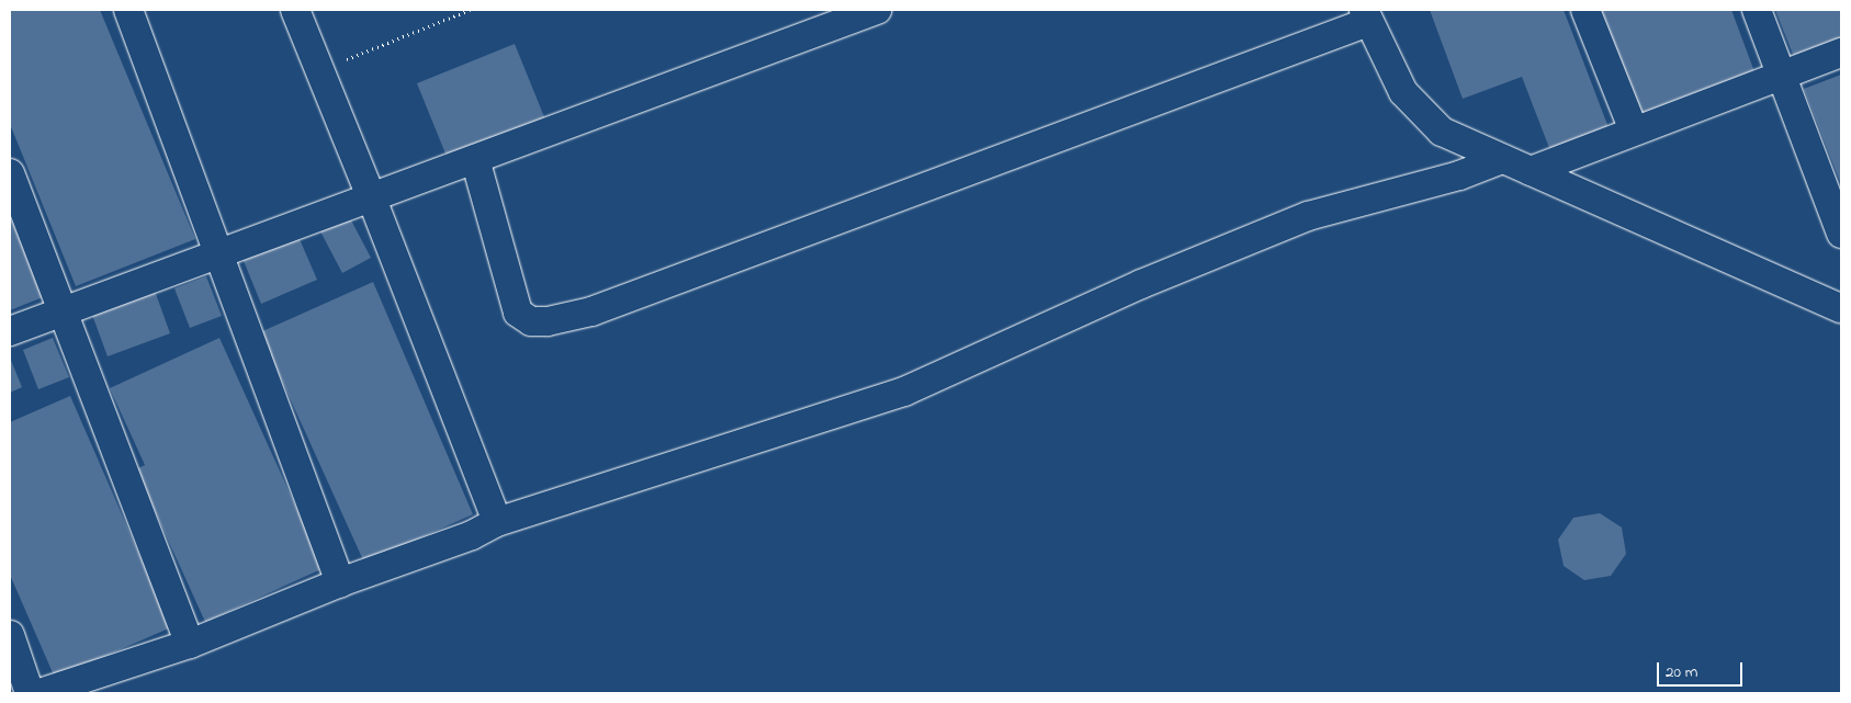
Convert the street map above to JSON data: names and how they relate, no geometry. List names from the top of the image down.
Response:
{
  "scale_bar": "20 m"
}
